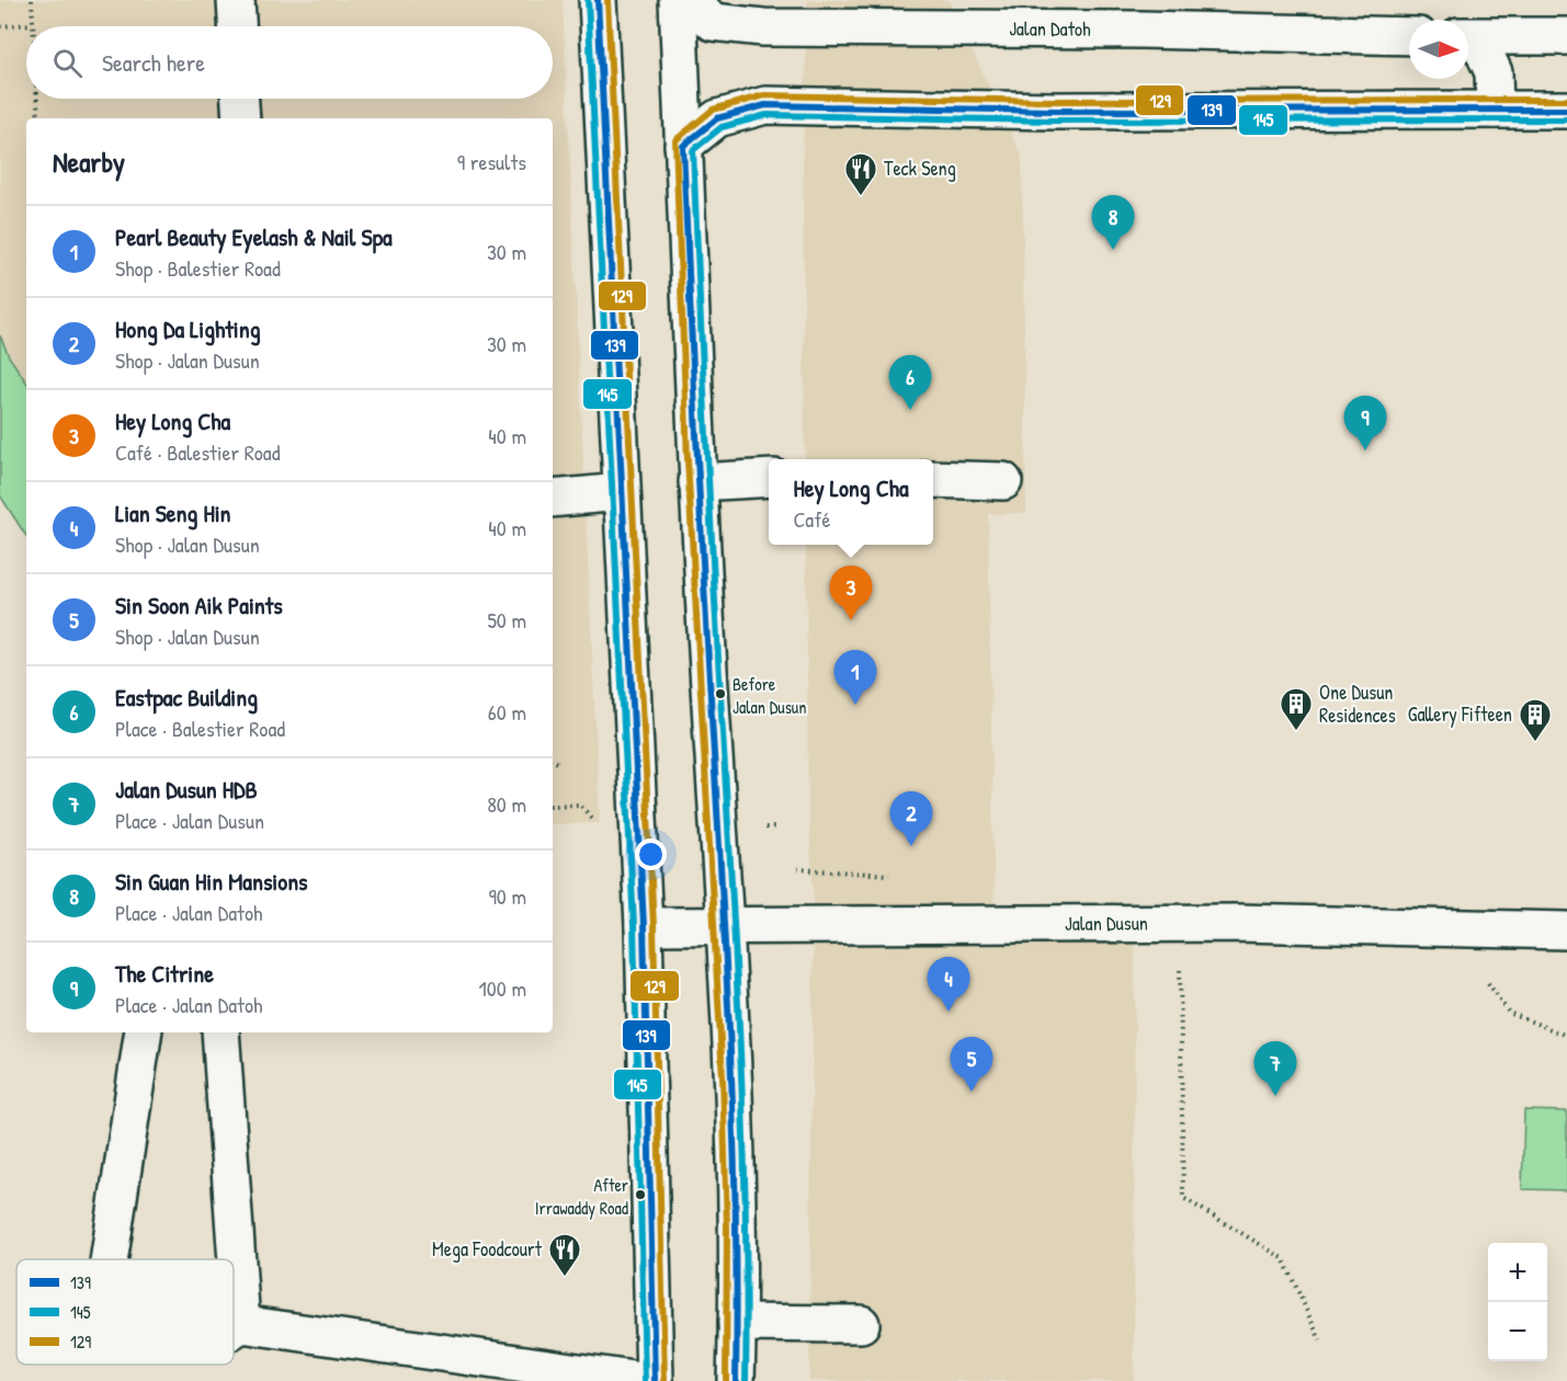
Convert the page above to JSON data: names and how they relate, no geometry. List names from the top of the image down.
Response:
{
  "streets": {
    "main road": ["Jalan Datoh", "Jalan Dusun"]
  },
  "places": {
    "restaurant": ["Teck Seng", "Mega Foodcourt"],
    "other": ["Before Jalan Dusun", "After Irrawaddy Road"],
    "building": ["One Dusun Residences", "Gallery Fifteen"]
  },
  "lines": ["transit line 139", "transit line 145", "transit line 129"],
  "legend": ["139", "145", "129"],
  "north": "right",
  "page": {
    "search": "Search here",
    "heading": ["Nearby", "9 results"],
    "pins": [
      "8",
      "6",
      "9",
      "3",
      "1",
      "2",
      "4",
      "5",
      "7"
    ],
    "list": [
      {
        "mark": "1",
        "name": "Pearl Beauty Eyelash & Nail Spa",
        "note": "Shop · Balestier Road",
        "value": "30 m"
      },
      {
        "mark": "2",
        "name": "Hong Da Lighting",
        "note": "Shop · Jalan Dusun",
        "value": "30 m"
      },
      {
        "mark": "3",
        "name": "Hey Long Cha",
        "note": "Café · Balestier Road",
        "value": "40 m"
      },
      {
        "mark": "4",
        "name": "Lian Seng Hin",
        "note": "Shop · Jalan Dusun",
        "value": "40 m"
      },
      {
        "mark": "5",
        "name": "Sin Soon Aik Paints",
        "note": "Shop · Jalan Dusun",
        "value": "50 m"
      },
      {
        "mark": "6",
        "name": "Eastpac Building",
        "note": "Place · Balestier Road",
        "value": "60 m"
      },
      {
        "mark": "7",
        "name": "Jalan Dusun HDB",
        "note": "Place · Jalan Dusun",
        "value": "80 m"
      },
      {
        "mark": "8",
        "name": "Sin Guan Hin Mansions",
        "note": "Place · Jalan Datoh",
        "value": "90 m"
      },
      {
        "mark": "9",
        "name": "The Citrine",
        "note": "Place · Jalan Datoh",
        "value": "100 m"
      }
    ],
    "popup": ["Hey Long Cha", "Café"],
    "map_buttons": ["+", "−"]
  }
}
